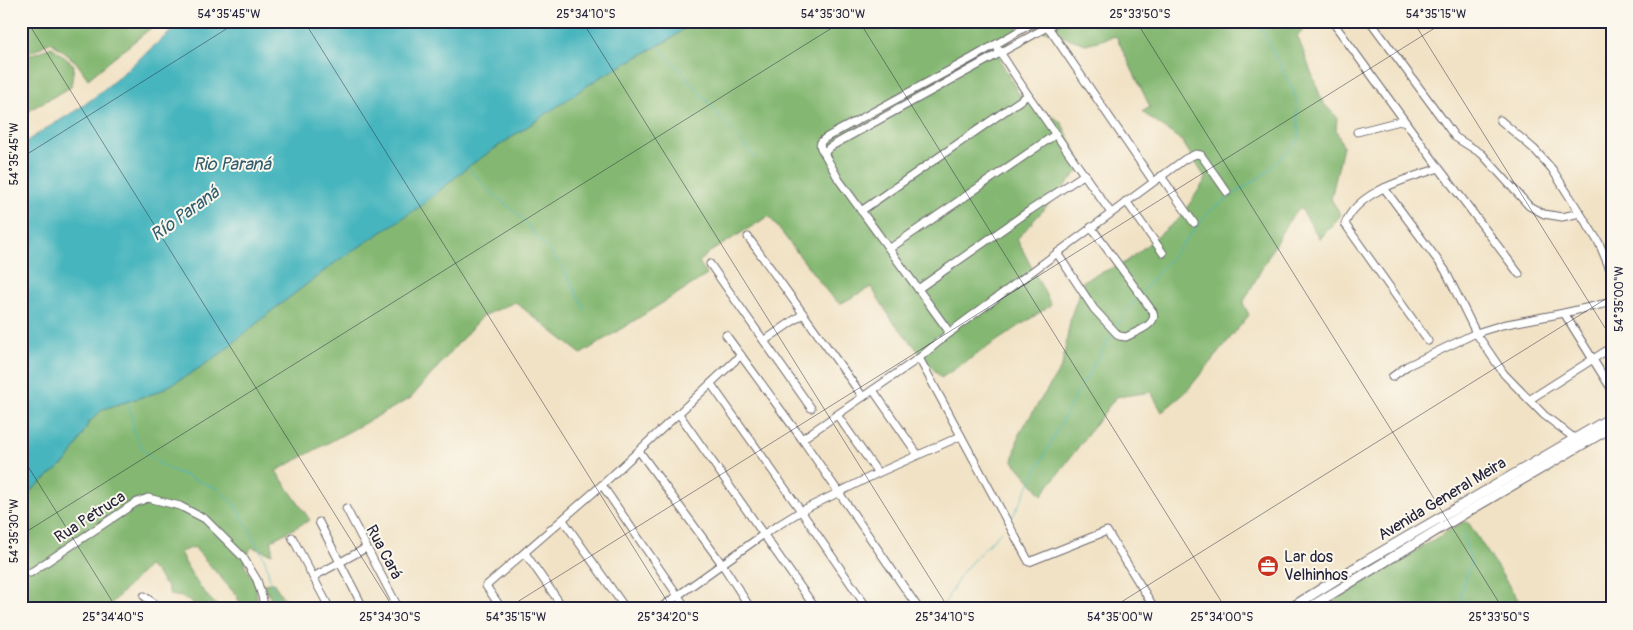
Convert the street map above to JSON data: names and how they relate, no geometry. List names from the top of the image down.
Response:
{
  "streets": {
    "main road": ["Avenida General Meira"],
    "street": ["Rua Petruca", "Rua Cará"]
  },
  "water": ["Rio Paraná", "Río Paraná"],
  "places": {
    "office": ["Lar dos Velhinhos"]
  },
  "coordinates": [
    "54°35'45\"W",
    "25°34'10\"S",
    "54°35'30\"W",
    "25°33'50\"S",
    "54°35'15\"W",
    "54°35'00\"W",
    "25°34'40\"S",
    "25°34'30\"S",
    "25°34'20\"S",
    "25°34'00\"S"
  ]
}
